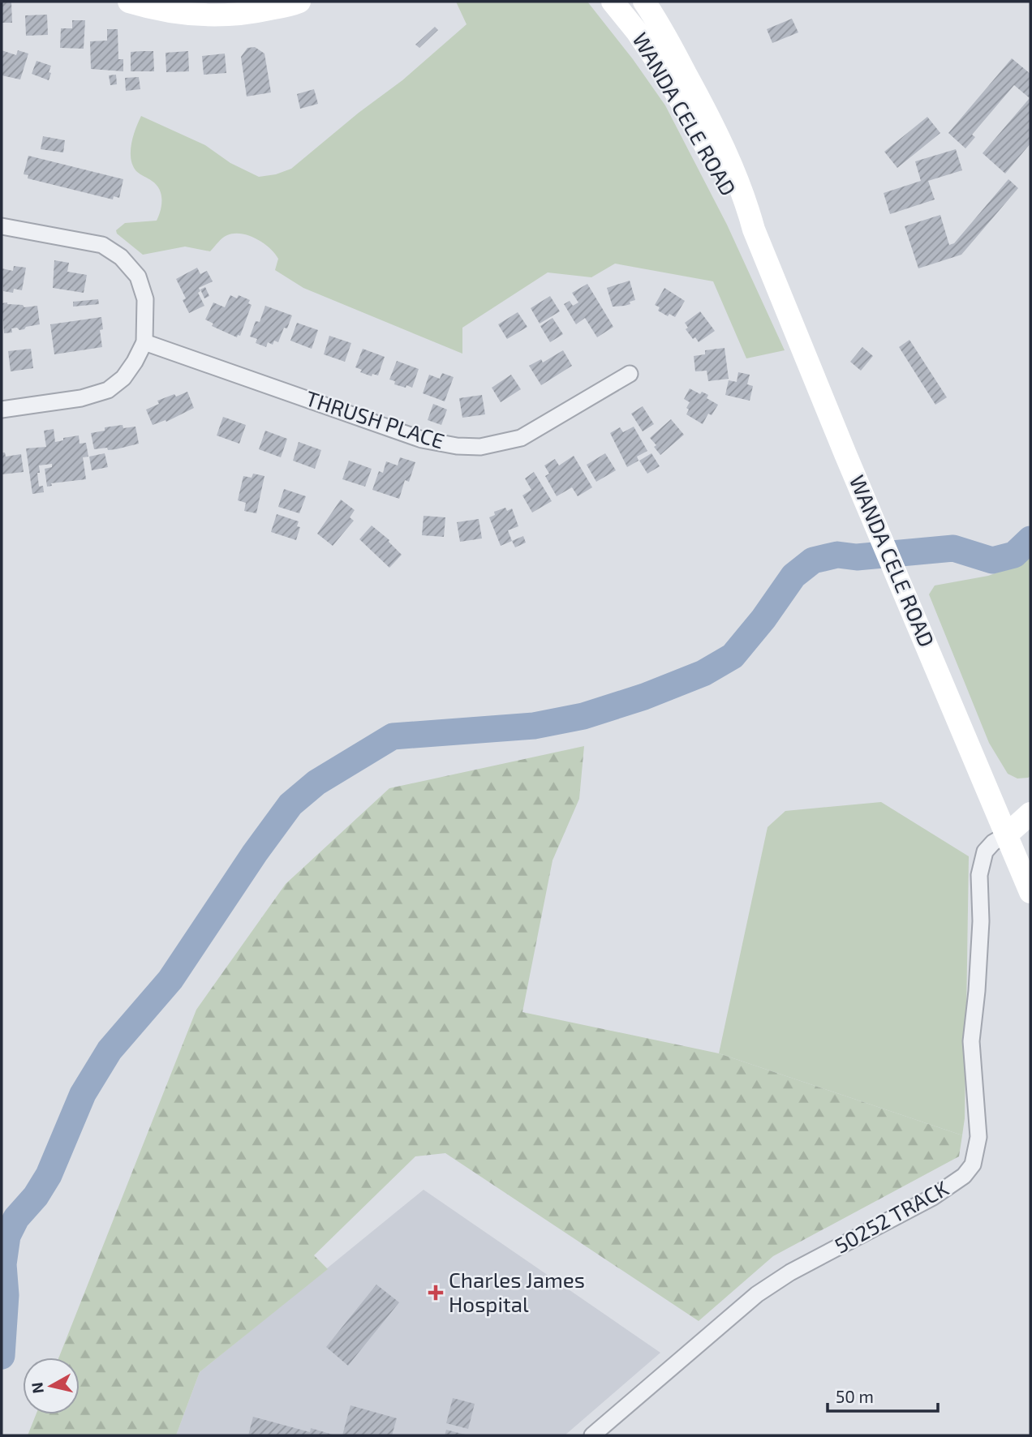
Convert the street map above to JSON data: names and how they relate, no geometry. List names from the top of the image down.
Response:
{
  "streets": {
    "street": ["WANDA CELE ROAD", "THRUSH PLACE", "50252 TRACK"]
  },
  "crossings": [
    ["WANDA CELE ROAD", "50252 TRACK"]
  ],
  "places": {
    "health": ["Charles James Hospital"]
  },
  "scale_bar": "50 m",
  "north": "left"
}
